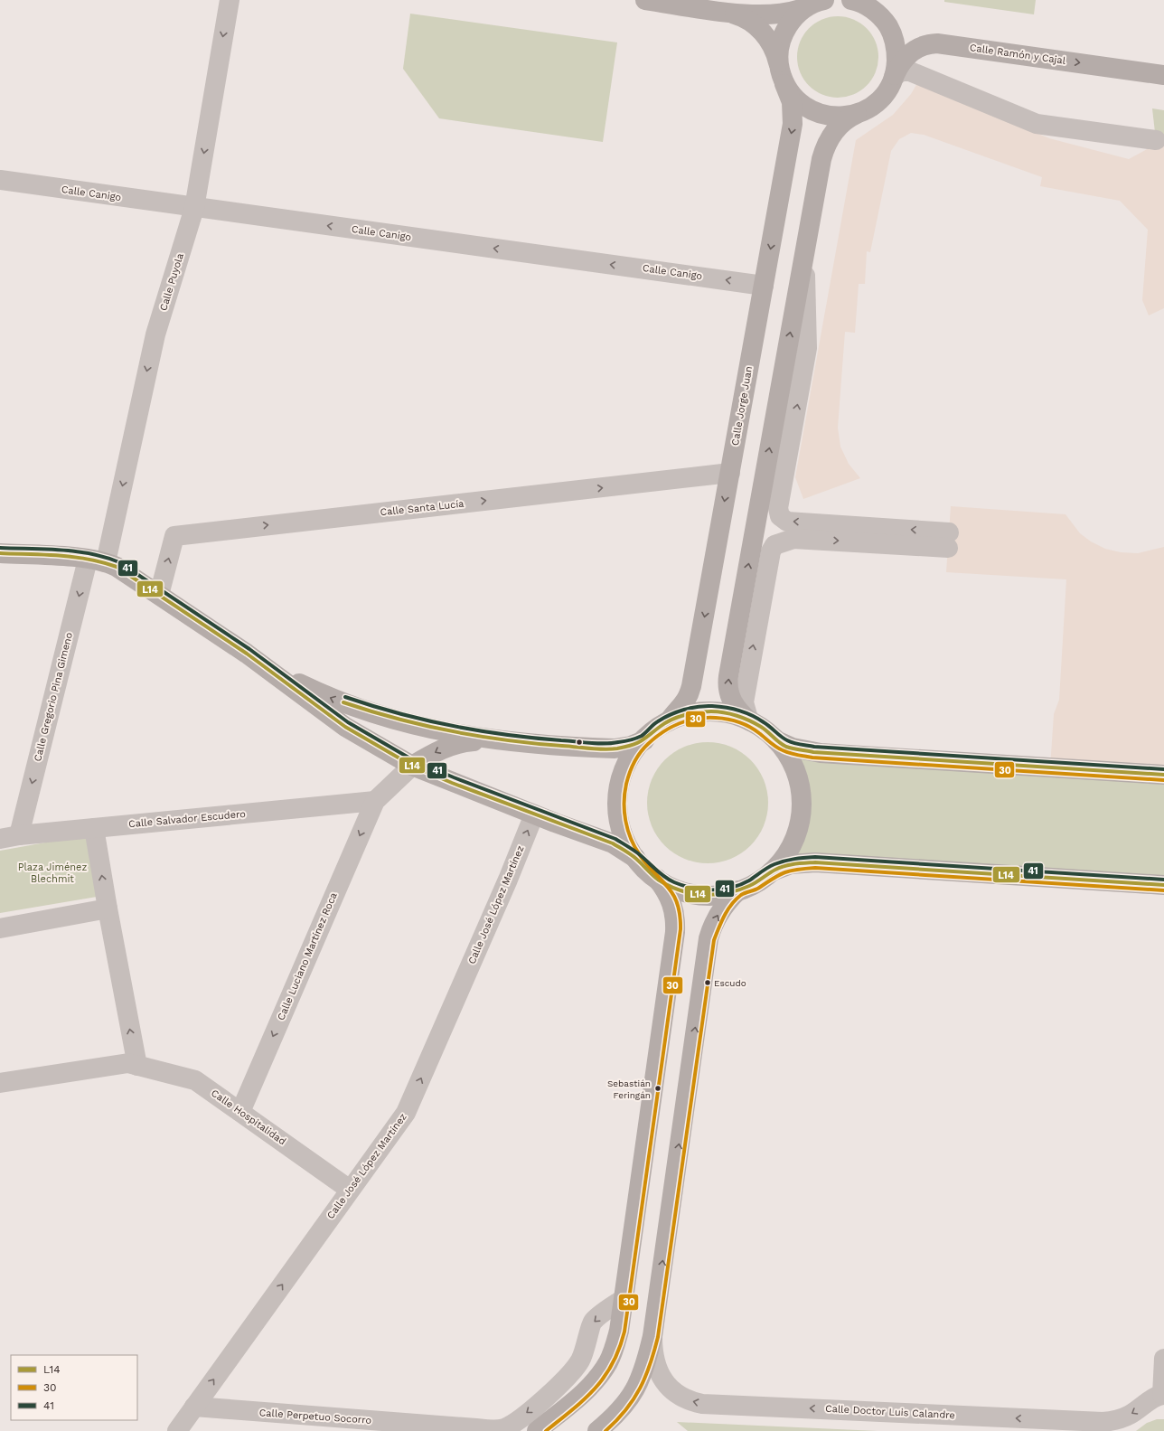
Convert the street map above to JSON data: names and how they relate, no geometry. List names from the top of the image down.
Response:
{
  "streets": {
    "main road": ["Calle Ramón y Cajal", "Calle Jorge Juan"],
    "street": [
      "Calle Canigo",
      "Calle Puyola",
      "Calle Santa Lucía",
      "Calle Gregorio Pina Gimeno",
      "Calle Salvador Escudero",
      "Calle José López Martínez",
      "Calle Luciano Martínez Roca",
      "Calle Hospitalidad",
      "Calle Doctor Luis Calandre",
      "Calle Perpetuo Socorro"
    ]
  },
  "crossings": [
    ["Calle Canigo", "Calle Puyola"],
    ["Calle Canigo", "Calle Jorge Juan"],
    ["Calle Puyola", "Calle Gregorio Pina Gimeno"],
    ["Calle Jorge Juan", "Calle Santa Lucía"],
    ["Calle Gregorio Pina Gimeno", "Calle Salvador Escudero"],
    ["Calle Salvador Escudero", "Calle Luciano Martínez Roca"],
    ["Calle José López Martínez", "Calle Hospitalidad"],
    ["Calle José López Martínez", "Calle Perpetuo Socorro"],
    ["Calle Luciano Martínez Roca", "Calle Hospitalidad"]
  ],
  "one_way": [
    "Calle Ramón y Cajal",
    "Calle Canigo",
    "Calle Puyola",
    "Calle Santa Lucía",
    "Calle Gregorio Pina Gimeno",
    "Calle José López Martínez",
    "Calle Luciano Martínez Roca",
    "Calle Doctor Luis Calandre",
    "Calle Perpetuo Socorro"
  ],
  "parks": ["Plaza Jiménez Blechmit"],
  "places": ["Escudo", "Sebastián Feringán"],
  "lines": ["transit line 41", "transit line L14", "transit line 30"],
  "legend": ["L14", "30", "41"]
}
